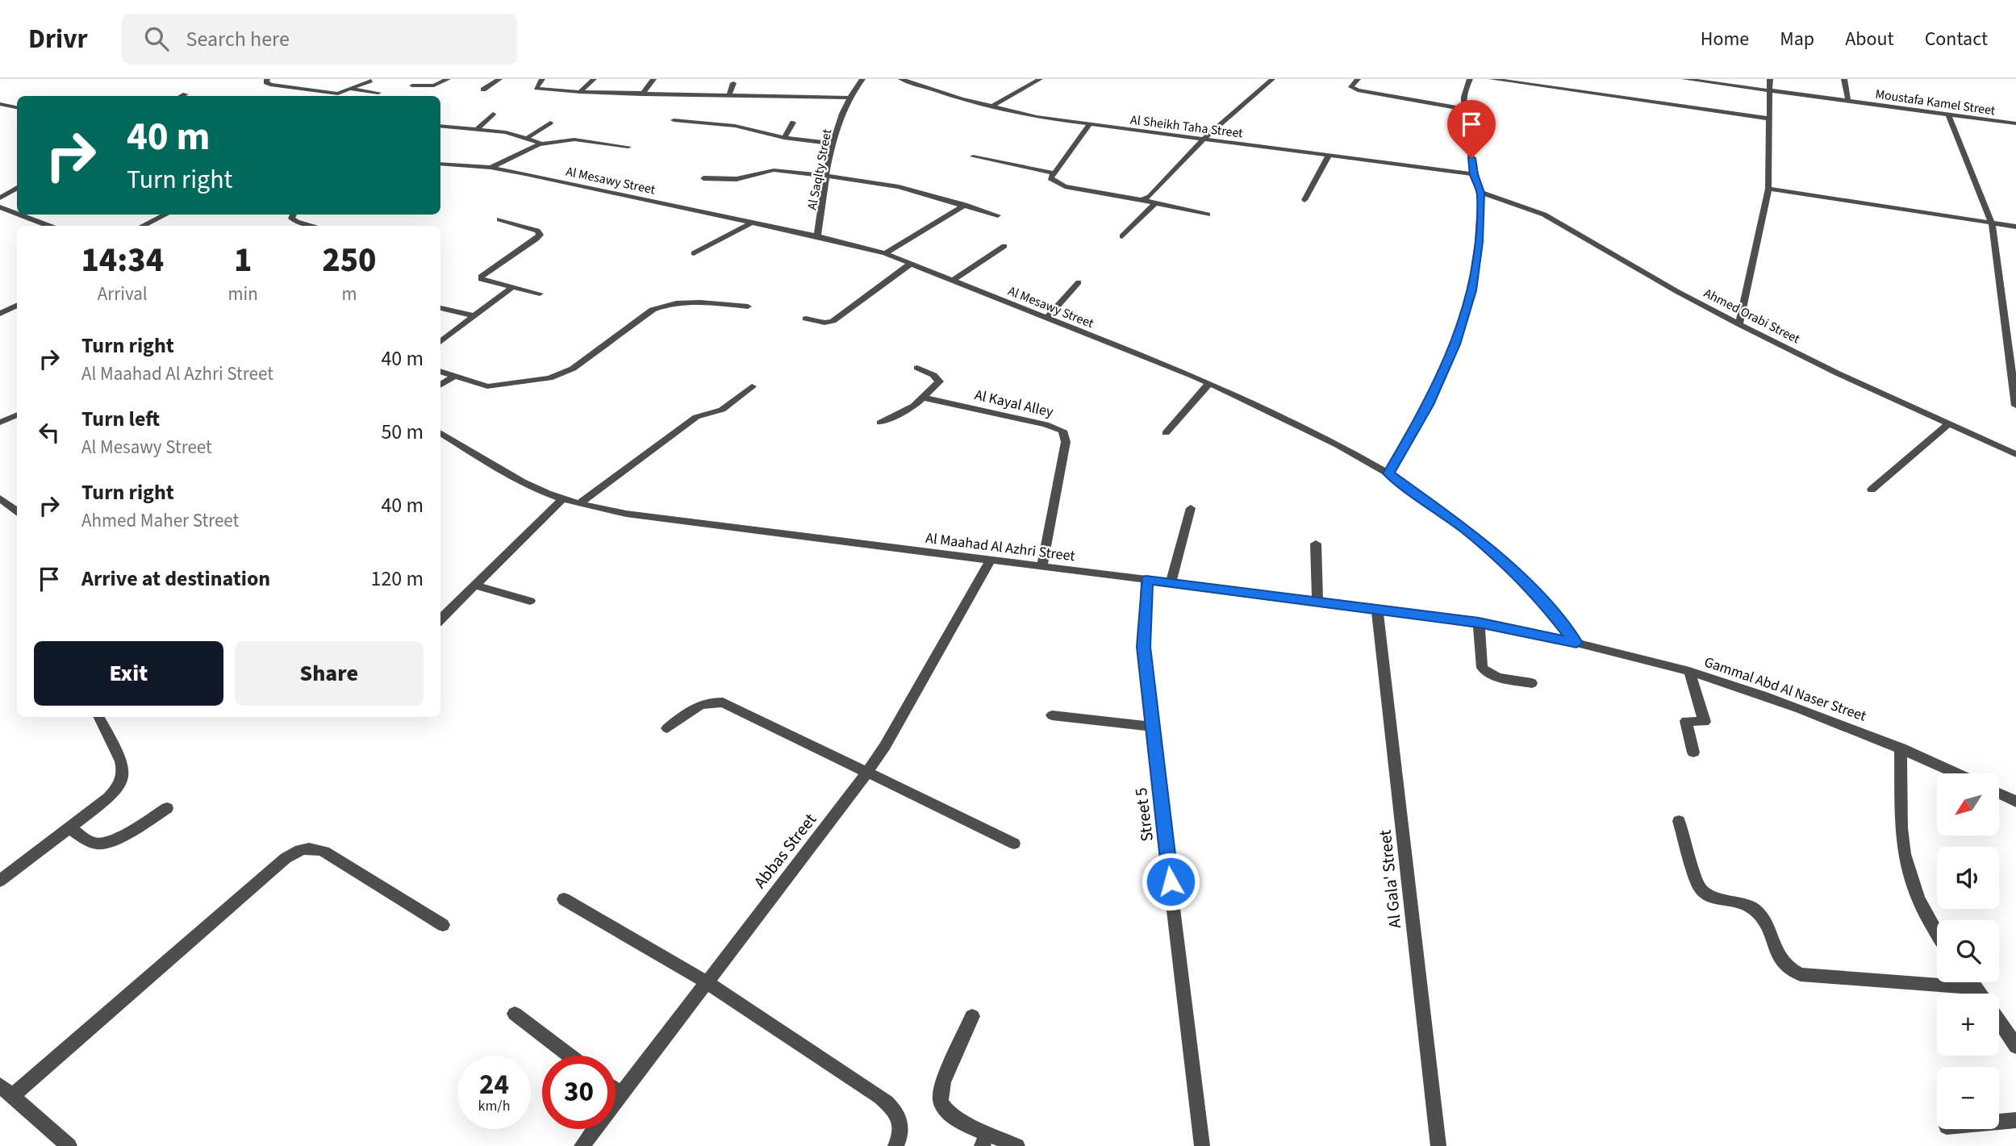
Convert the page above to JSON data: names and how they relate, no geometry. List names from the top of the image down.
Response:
{
  "streets": {
    "street": [
      "Moustafa Kamel Street",
      "Al Sheikh Taha Street",
      "Al Saqlty Street",
      "Al Mesawy Street",
      "Ahmed Orabi Street",
      "Al Kayal Alley",
      "Al Maahad Al Azhri Street",
      "Gammal Abd Al Naser Street",
      "Street 5",
      "Abbas Street",
      "Al Gala' Street"
    ]
  },
  "crossings": [
    ["Al Saqlty Street", "Al Mesawy Street"],
    ["Al Mesawy Street", "Al Maahad Al Azhri Street"],
    ["Al Mesawy Street", "Gammal Abd Al Naser Street"],
    ["Al Kayal Alley", "Al Maahad Al Azhri Street"],
    ["Al Maahad Al Azhri Street", "Gammal Abd Al Naser Street"],
    ["Al Maahad Al Azhri Street", "Street 5"],
    ["Al Maahad Al Azhri Street", "Abbas Street"],
    ["Al Maahad Al Azhri Street", "Al Gala' Street"]
  ],
  "north": "bottom left",
  "page": {
    "header": "Drivr",
    "search": "Search here",
    "nav": [
      "Home",
      "Map",
      "About",
      "Contact"
    ],
    "turn": ["40 m", "Turn right"],
    "eta": [
      "14:34",
      "Arrival",
      "1",
      "min",
      "250",
      "m"
    ],
    "list": [
      {
        "name": "Turn right",
        "note": "Al Maahad Al Azhri Street",
        "value": "40 m"
      },
      {
        "name": "Turn left",
        "note": "Al Mesawy Street",
        "value": "50 m"
      },
      {
        "name": "Turn right",
        "note": "Ahmed Maher Street",
        "value": "40 m"
      },
      {
        "name": "Arrive at destination",
        "value": "120 m"
      }
    ],
    "buttons": ["Exit", "Share"],
    "map_buttons": ["+", "−"],
    "speed": "24 km/h",
    "limit": "30"
  }
}
